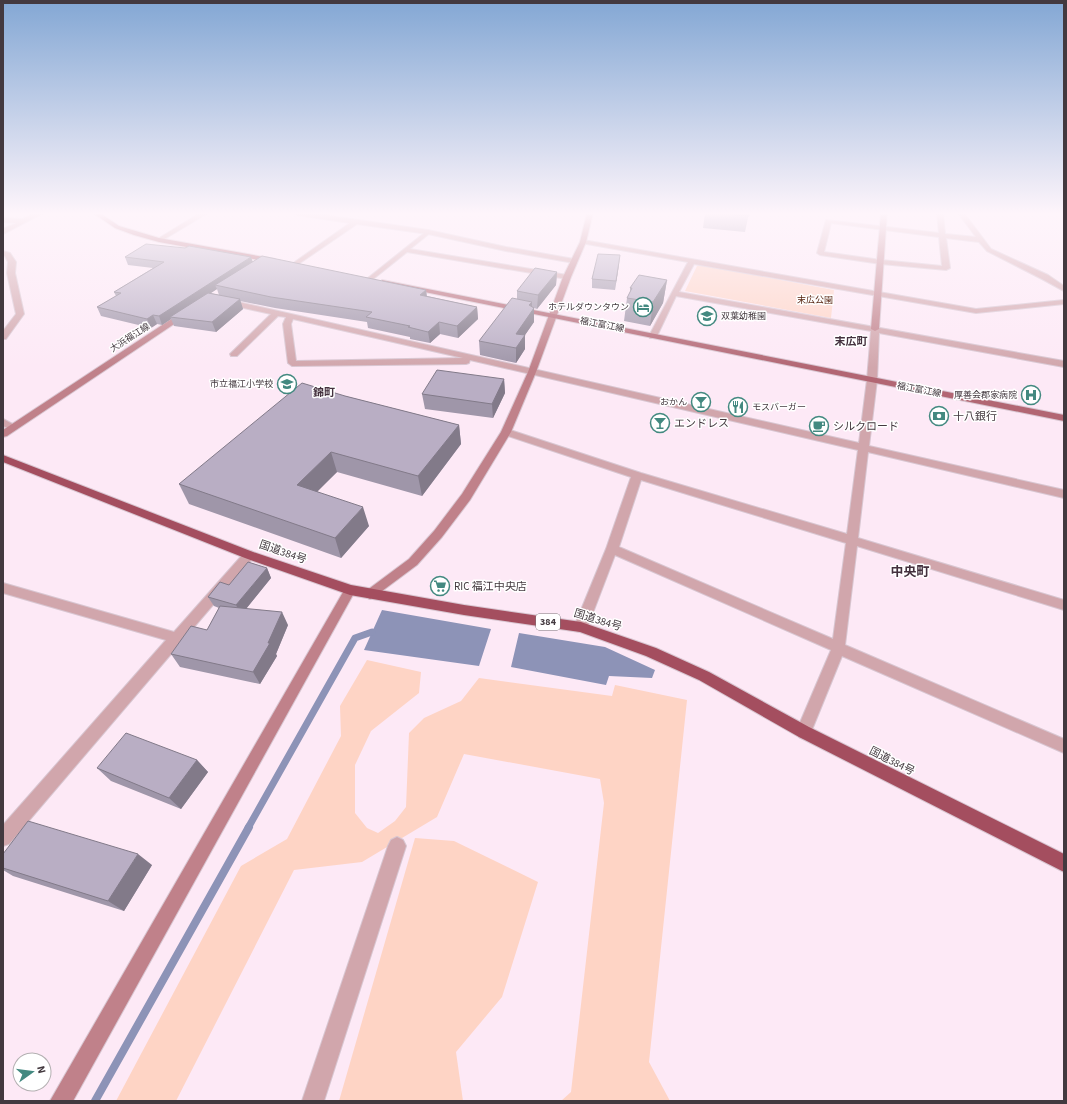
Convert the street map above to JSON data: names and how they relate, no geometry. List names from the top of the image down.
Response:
{
  "streets": {
    "highway": ["国道384号", "384"],
    "main road": ["福江富江線"],
    "street": ["大浜福江線"]
  },
  "districts": ["末広町", "錦町", "中央町"],
  "parks": ["末広公園"],
  "places": {
    "hotel": ["ホテルダウンタウン"],
    "school or university": ["双葉幼稚園", "市立福江小学校"],
    "hospital": ["厚善会郡家病院"],
    "bar": ["おかん", "エンドレス"],
    "restaurant": ["モスバーガー"],
    "bank": ["十八銀行"],
    "cafe": ["シルクロード"],
    "supermarket": ["RIC 福江中央店"]
  },
  "north": "right"
}
